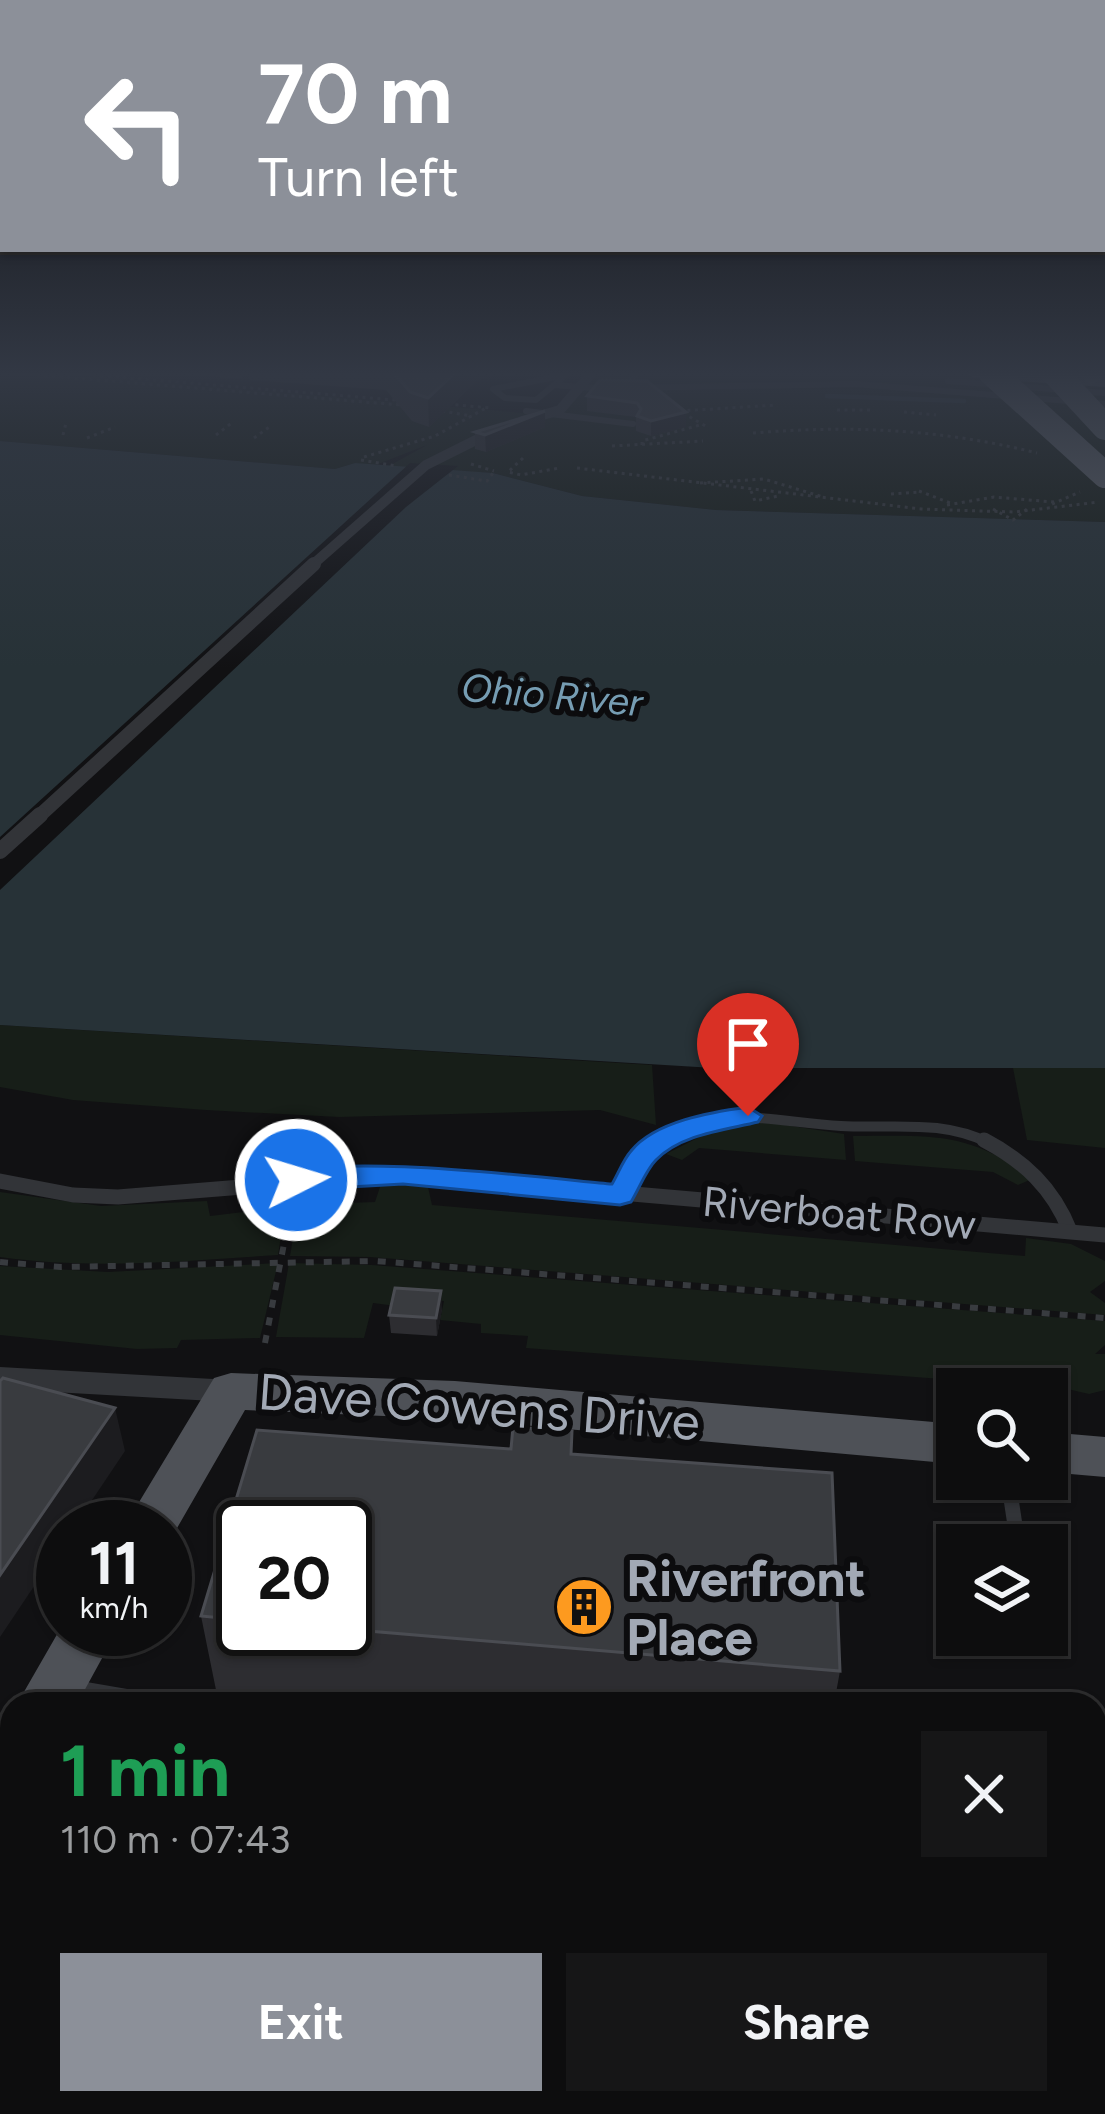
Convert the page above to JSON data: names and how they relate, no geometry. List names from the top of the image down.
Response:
{
  "streets": {
    "main road": ["Dave Cowens Drive"],
    "lane": ["Riverboat Row"]
  },
  "water": ["Ohio River"],
  "places": {
    "building": ["Riverfront Place"]
  },
  "page": {
    "turn": ["70 m", "Turn left"],
    "speed": "11 km/h",
    "limit": "20",
    "heading": ["1 min", "110 m · 07:43"],
    "buttons": ["Exit", "Share"]
  }
}
